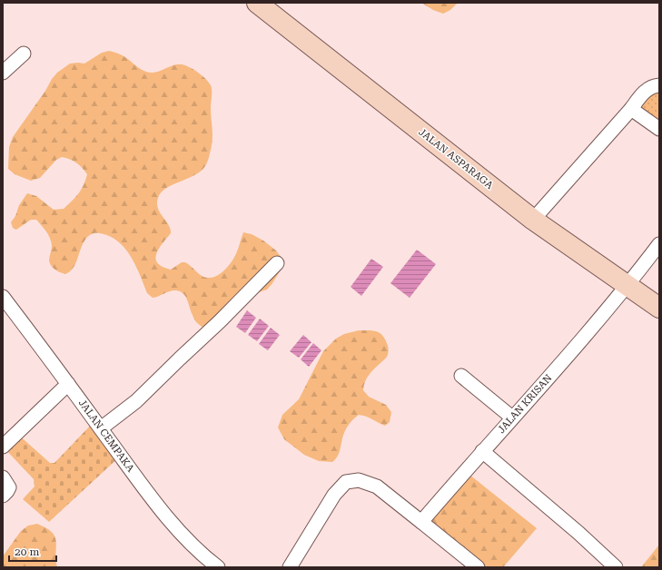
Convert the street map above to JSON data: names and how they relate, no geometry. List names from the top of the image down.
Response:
{
  "streets": {
    "street": ["JALAN ASPARAGA", "JALAN KRISAN", "JALAN CEMPAKA"]
  },
  "crossings": [
    ["JALAN ASPARAGA", "JALAN KRISAN"]
  ],
  "scale_bar": "20 m"
}
